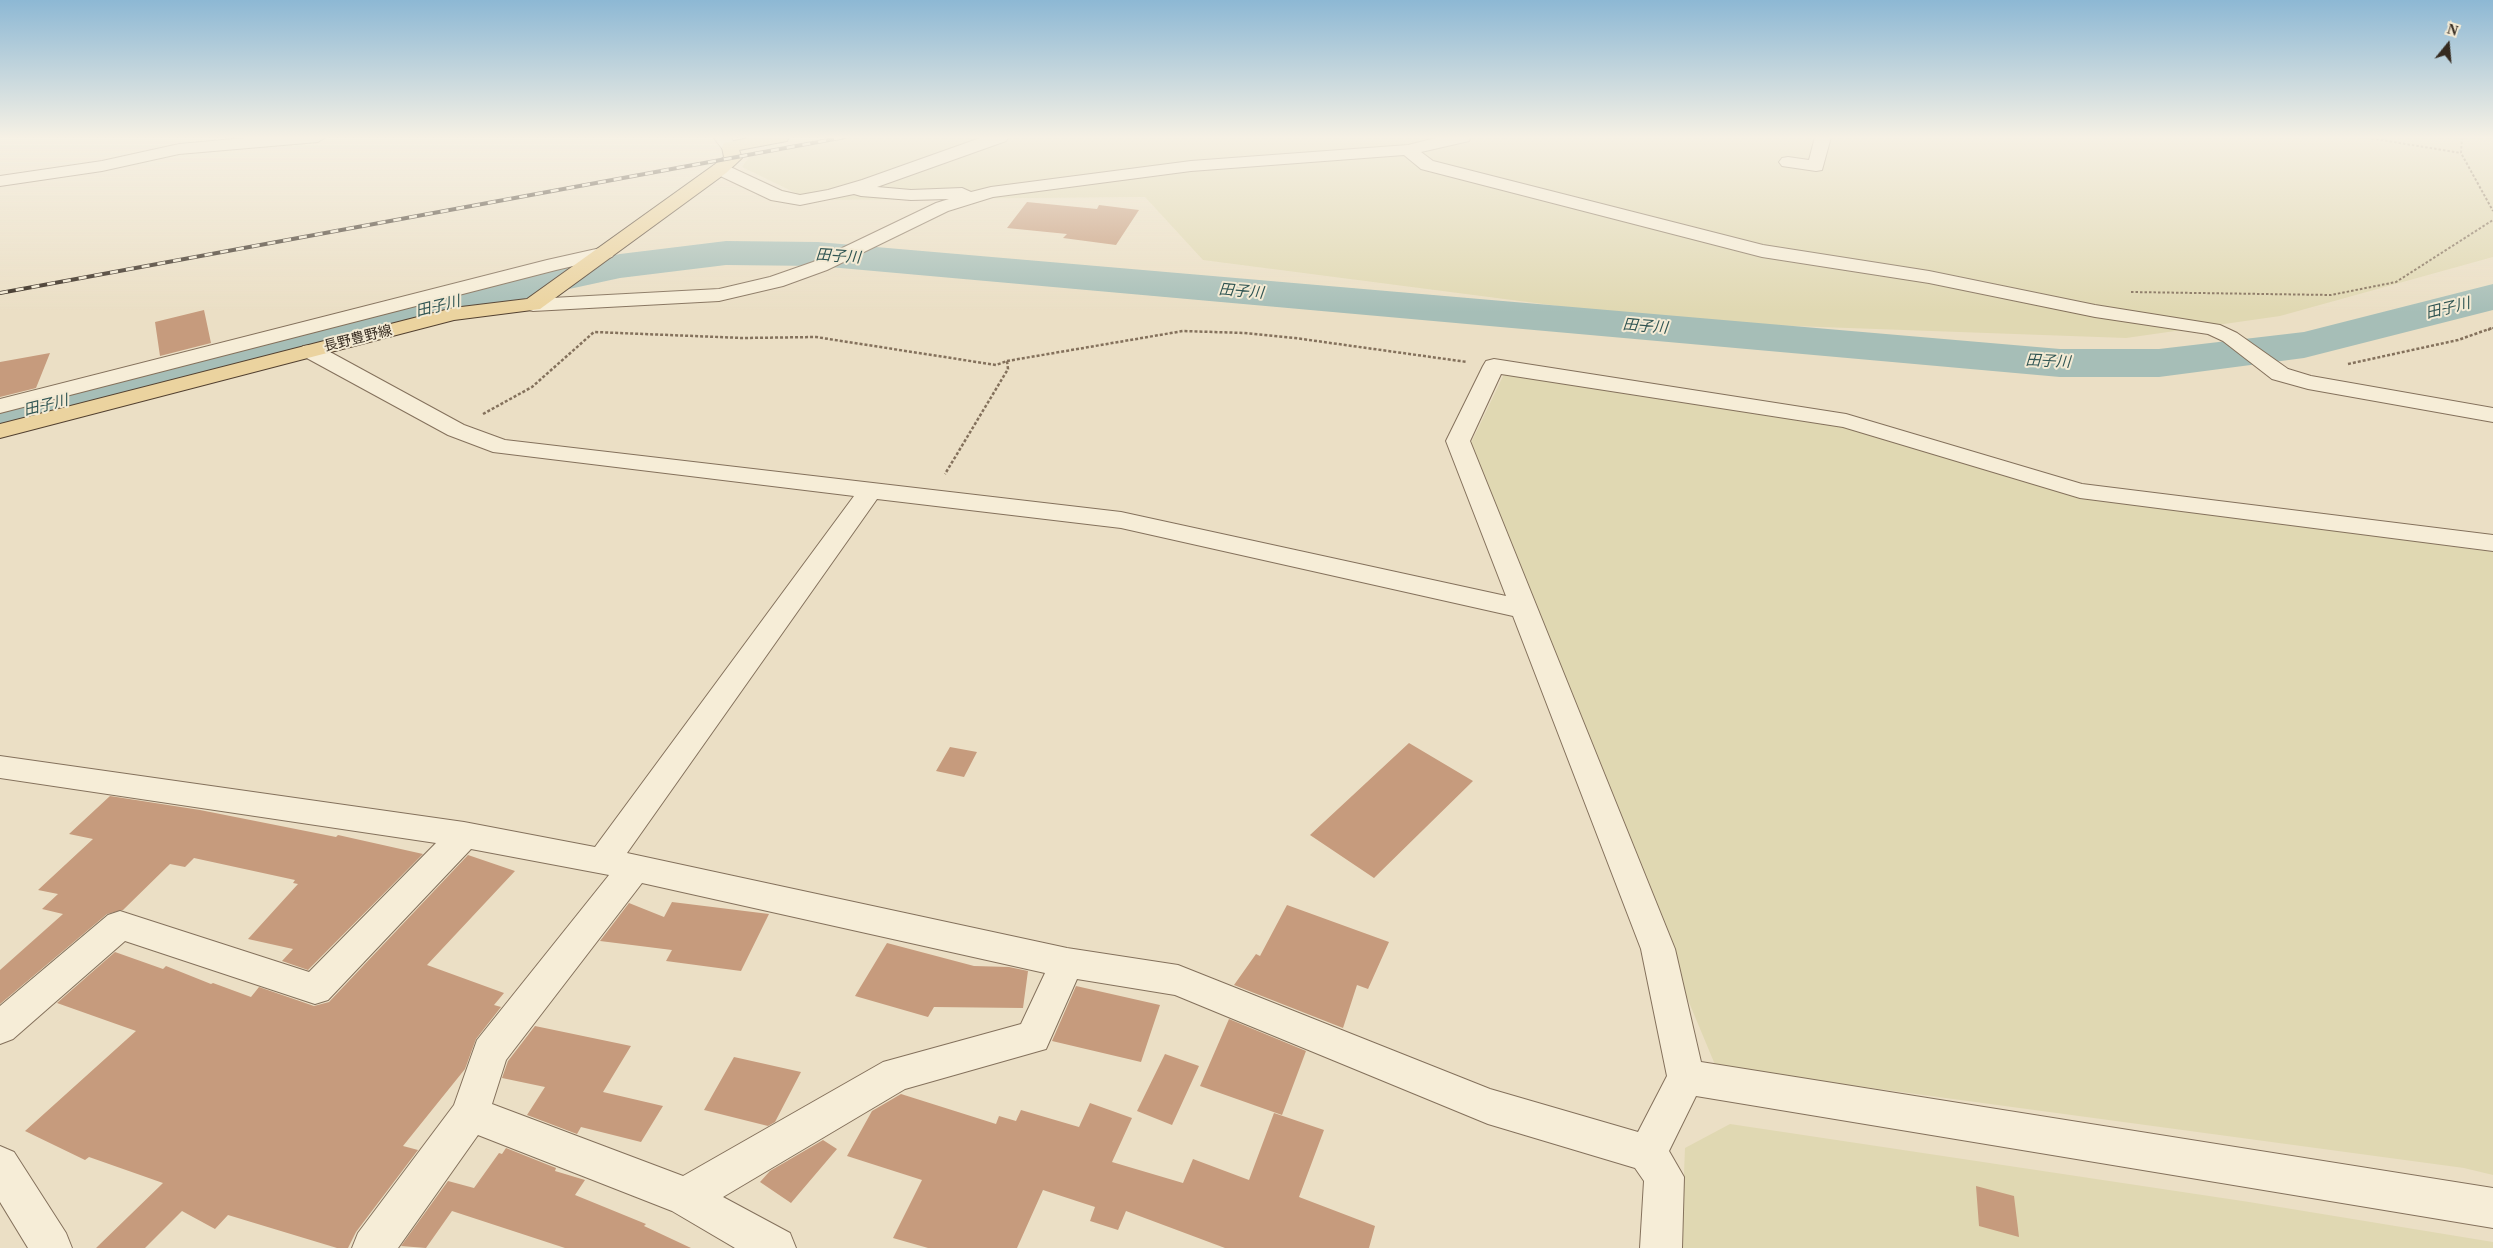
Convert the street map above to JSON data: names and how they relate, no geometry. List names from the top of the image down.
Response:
{
  "streets": {
    "main road": ["長野豊野線"]
  },
  "water": ["田子川"],
  "north": "top"
}
